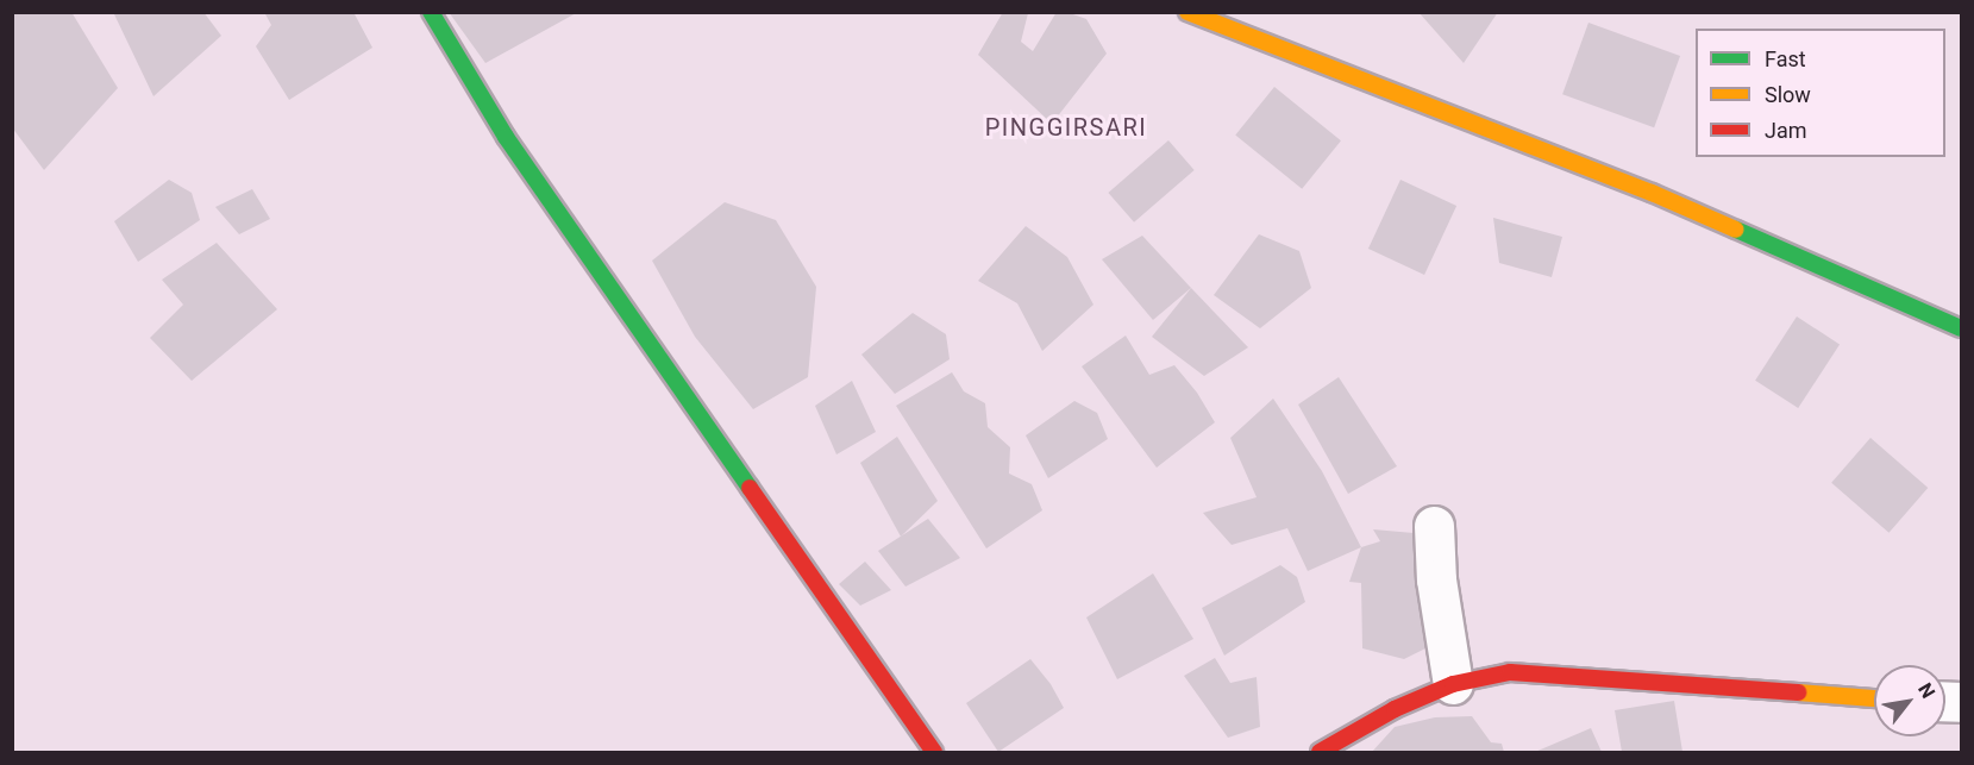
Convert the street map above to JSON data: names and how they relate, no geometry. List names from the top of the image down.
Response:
{
  "districts": ["PINGGIRSARI"],
  "legend": ["Fast", "Slow", "Jam"],
  "north": "top right"
}
